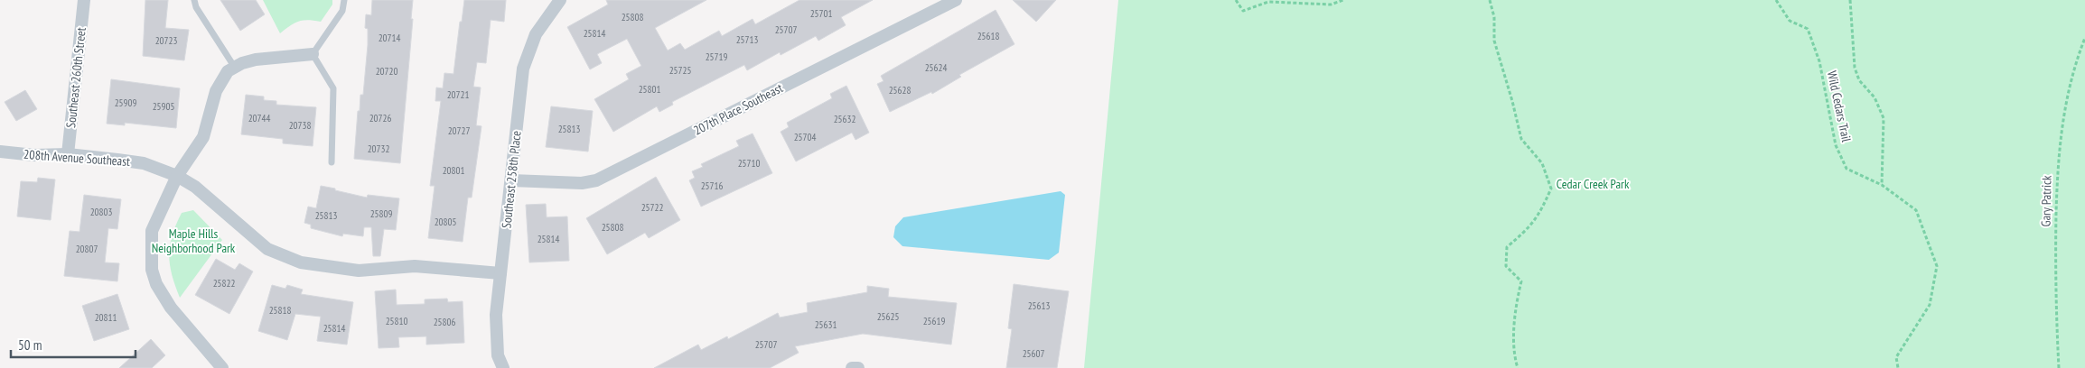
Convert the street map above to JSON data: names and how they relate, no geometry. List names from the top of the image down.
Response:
{
  "streets": {
    "street": [
      "Southeast 260th Street",
      "207th Place Southeast",
      "208th Avenue Southeast",
      "Southeast 258th Place"
    ],
    "path": ["Wild Cedars Trail", "Gary Patrick"]
  },
  "crossings": [
    ["Southeast 260th Street", "208th Avenue Southeast"],
    ["207th Place Southeast", "Southeast 258th Place"],
    ["208th Avenue Southeast", "Southeast 258th Place"]
  ],
  "parks": ["Cedar Creek Park", "Maple Hills Neighborhood Park"],
  "house_numbers": [
    "25701",
    "25808",
    "25707",
    "25814",
    "25618",
    "20714",
    "25713",
    "20723",
    "25719",
    "25624",
    "25725",
    "20720",
    "25801",
    "25628",
    "20721",
    "25909",
    "25905",
    "20744",
    "20726",
    "25632",
    "20738",
    "25813",
    "20727",
    "25704",
    "20732",
    "25710",
    "20801",
    "25716",
    "25722",
    "20803",
    "25809",
    "25813",
    "20805",
    "25808",
    "25814",
    "20807",
    "25822",
    "25613",
    "25818",
    "25625",
    "20811",
    "25810",
    "25619",
    "25806",
    "25631",
    "25814",
    "25707",
    "25607"
  ],
  "scale_bar": "50 m"
}
